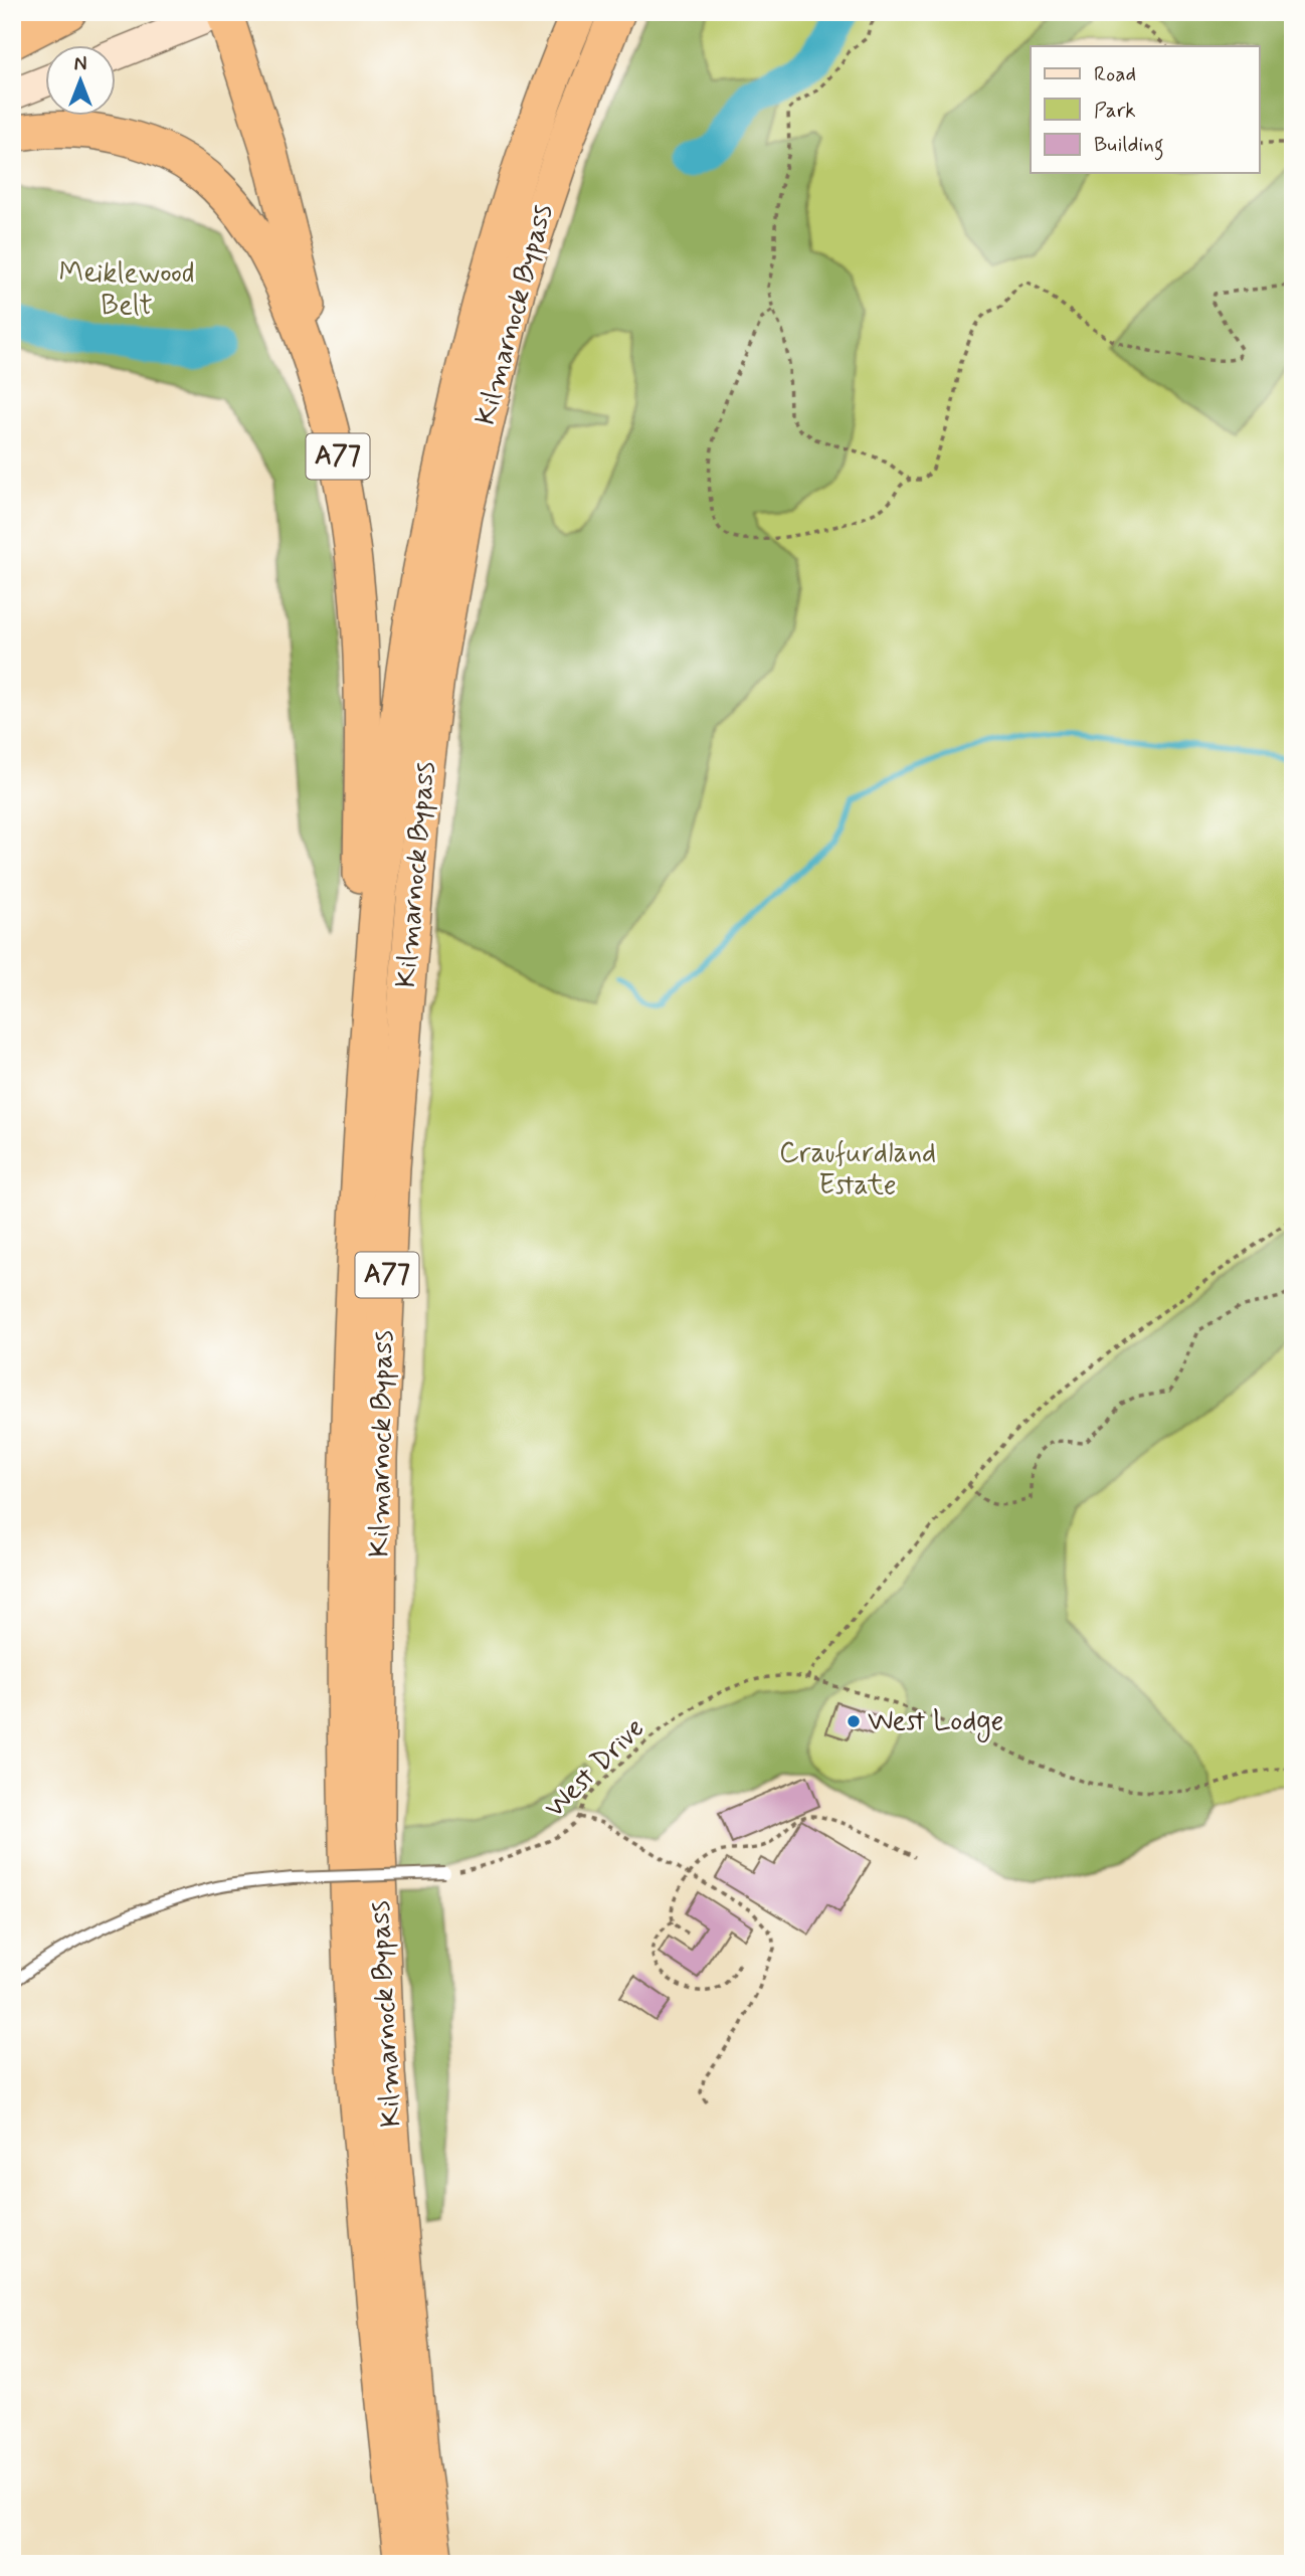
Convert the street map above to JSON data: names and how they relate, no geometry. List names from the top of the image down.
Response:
{
  "streets": {
    "highway": ["Kilmarnock Bypass", "A77"],
    "path": ["West Drive"]
  },
  "crossings": [
    ["Kilmarnock Bypass", "A77"]
  ],
  "parks": ["Meiklewood Belt", "Craufurdland Estate"],
  "places": ["West Lodge"],
  "legend": ["Road", "Park", "Building"],
  "north": "top"
}
